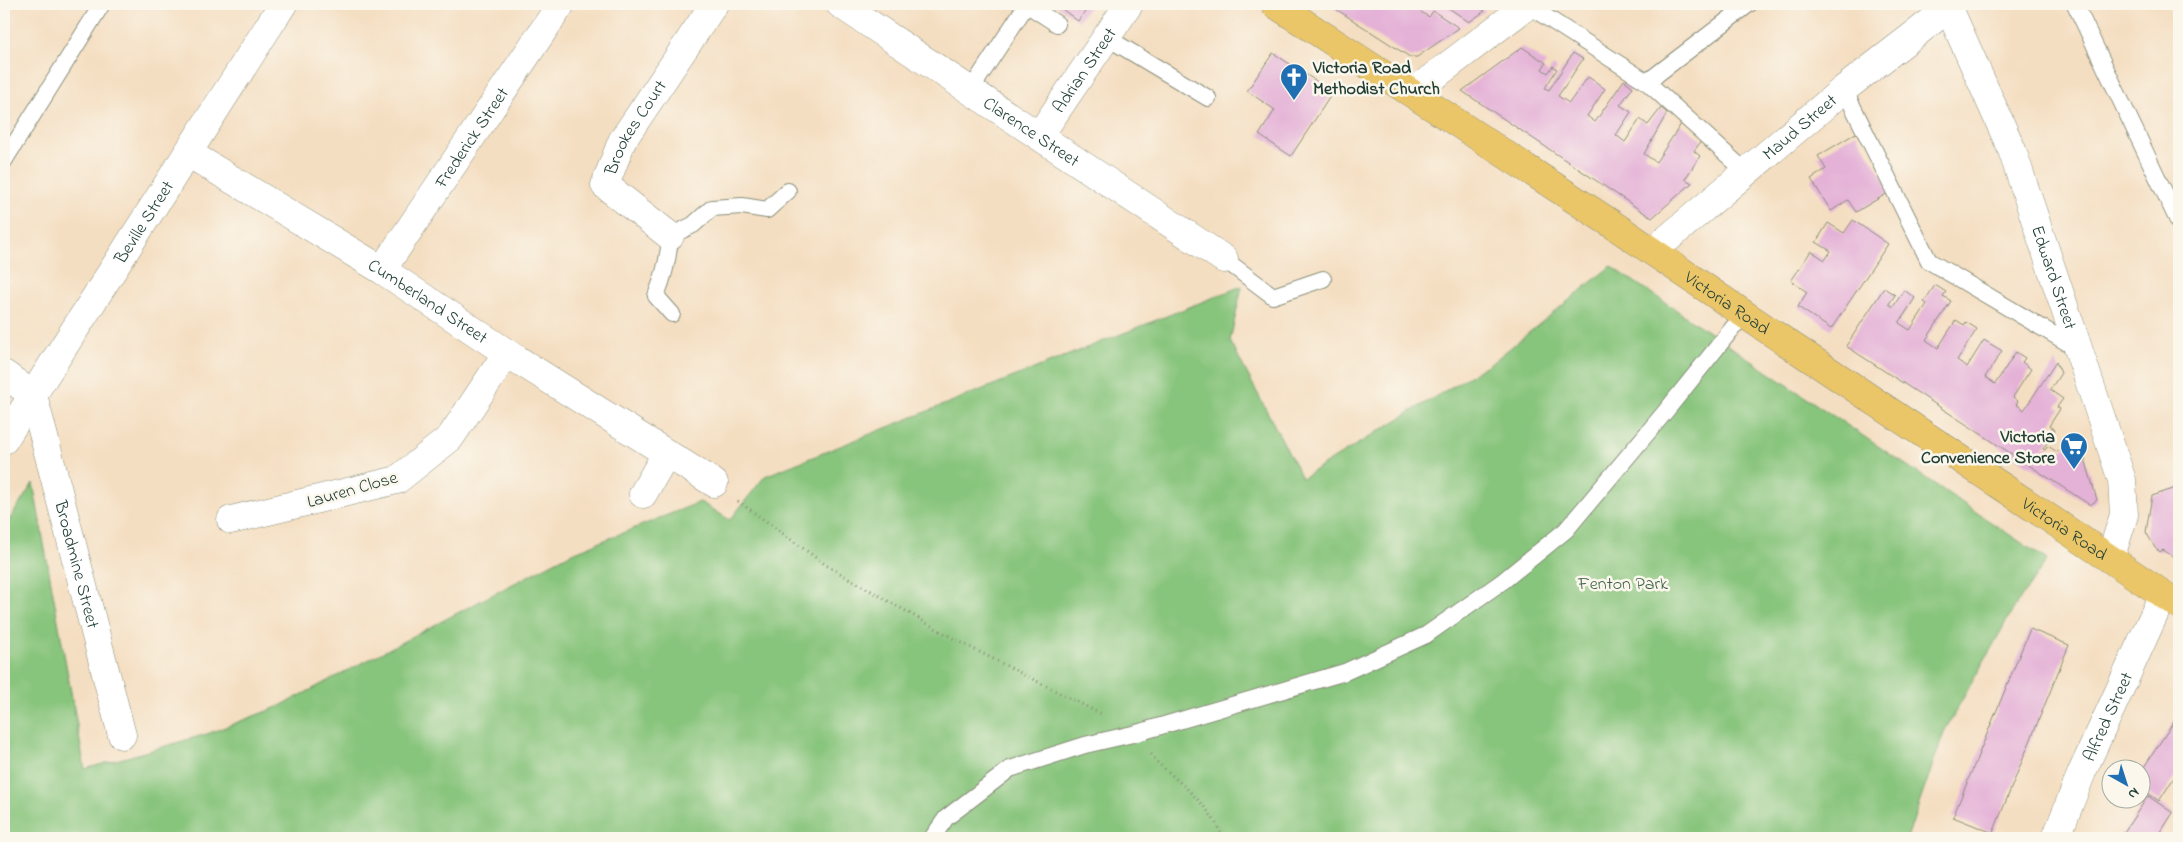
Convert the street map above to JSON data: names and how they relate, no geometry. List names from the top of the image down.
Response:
{
  "streets": {
    "main road": ["Victoria Road"],
    "street": [
      "Adrian Street",
      "Maud Street",
      "Brookes Court",
      "Clarence Street",
      "Frederick Street",
      "Beville Street",
      "Edward Street",
      "Cumberland Street",
      "Lauren Close",
      "Broadmine Street",
      "Alfred Street"
    ]
  },
  "crossings": [
    ["Adrian Street", "Clarence Street"],
    ["Maud Street", "Edward Street"],
    ["Maud Street", "Victoria Road"],
    ["Frederick Street", "Cumberland Street"],
    ["Beville Street", "Cumberland Street"],
    ["Beville Street", "Broadmine Street"],
    ["Edward Street", "Victoria Road"],
    ["Cumberland Street", "Lauren Close"],
    ["Victoria Road", "Alfred Street"]
  ],
  "parks": ["Fenton Park"],
  "places": {
    "church": ["Victoria Road Methodist Church"],
    "supermarket": ["Victoria Convenience Store"]
  },
  "north": "bottom right"
}
